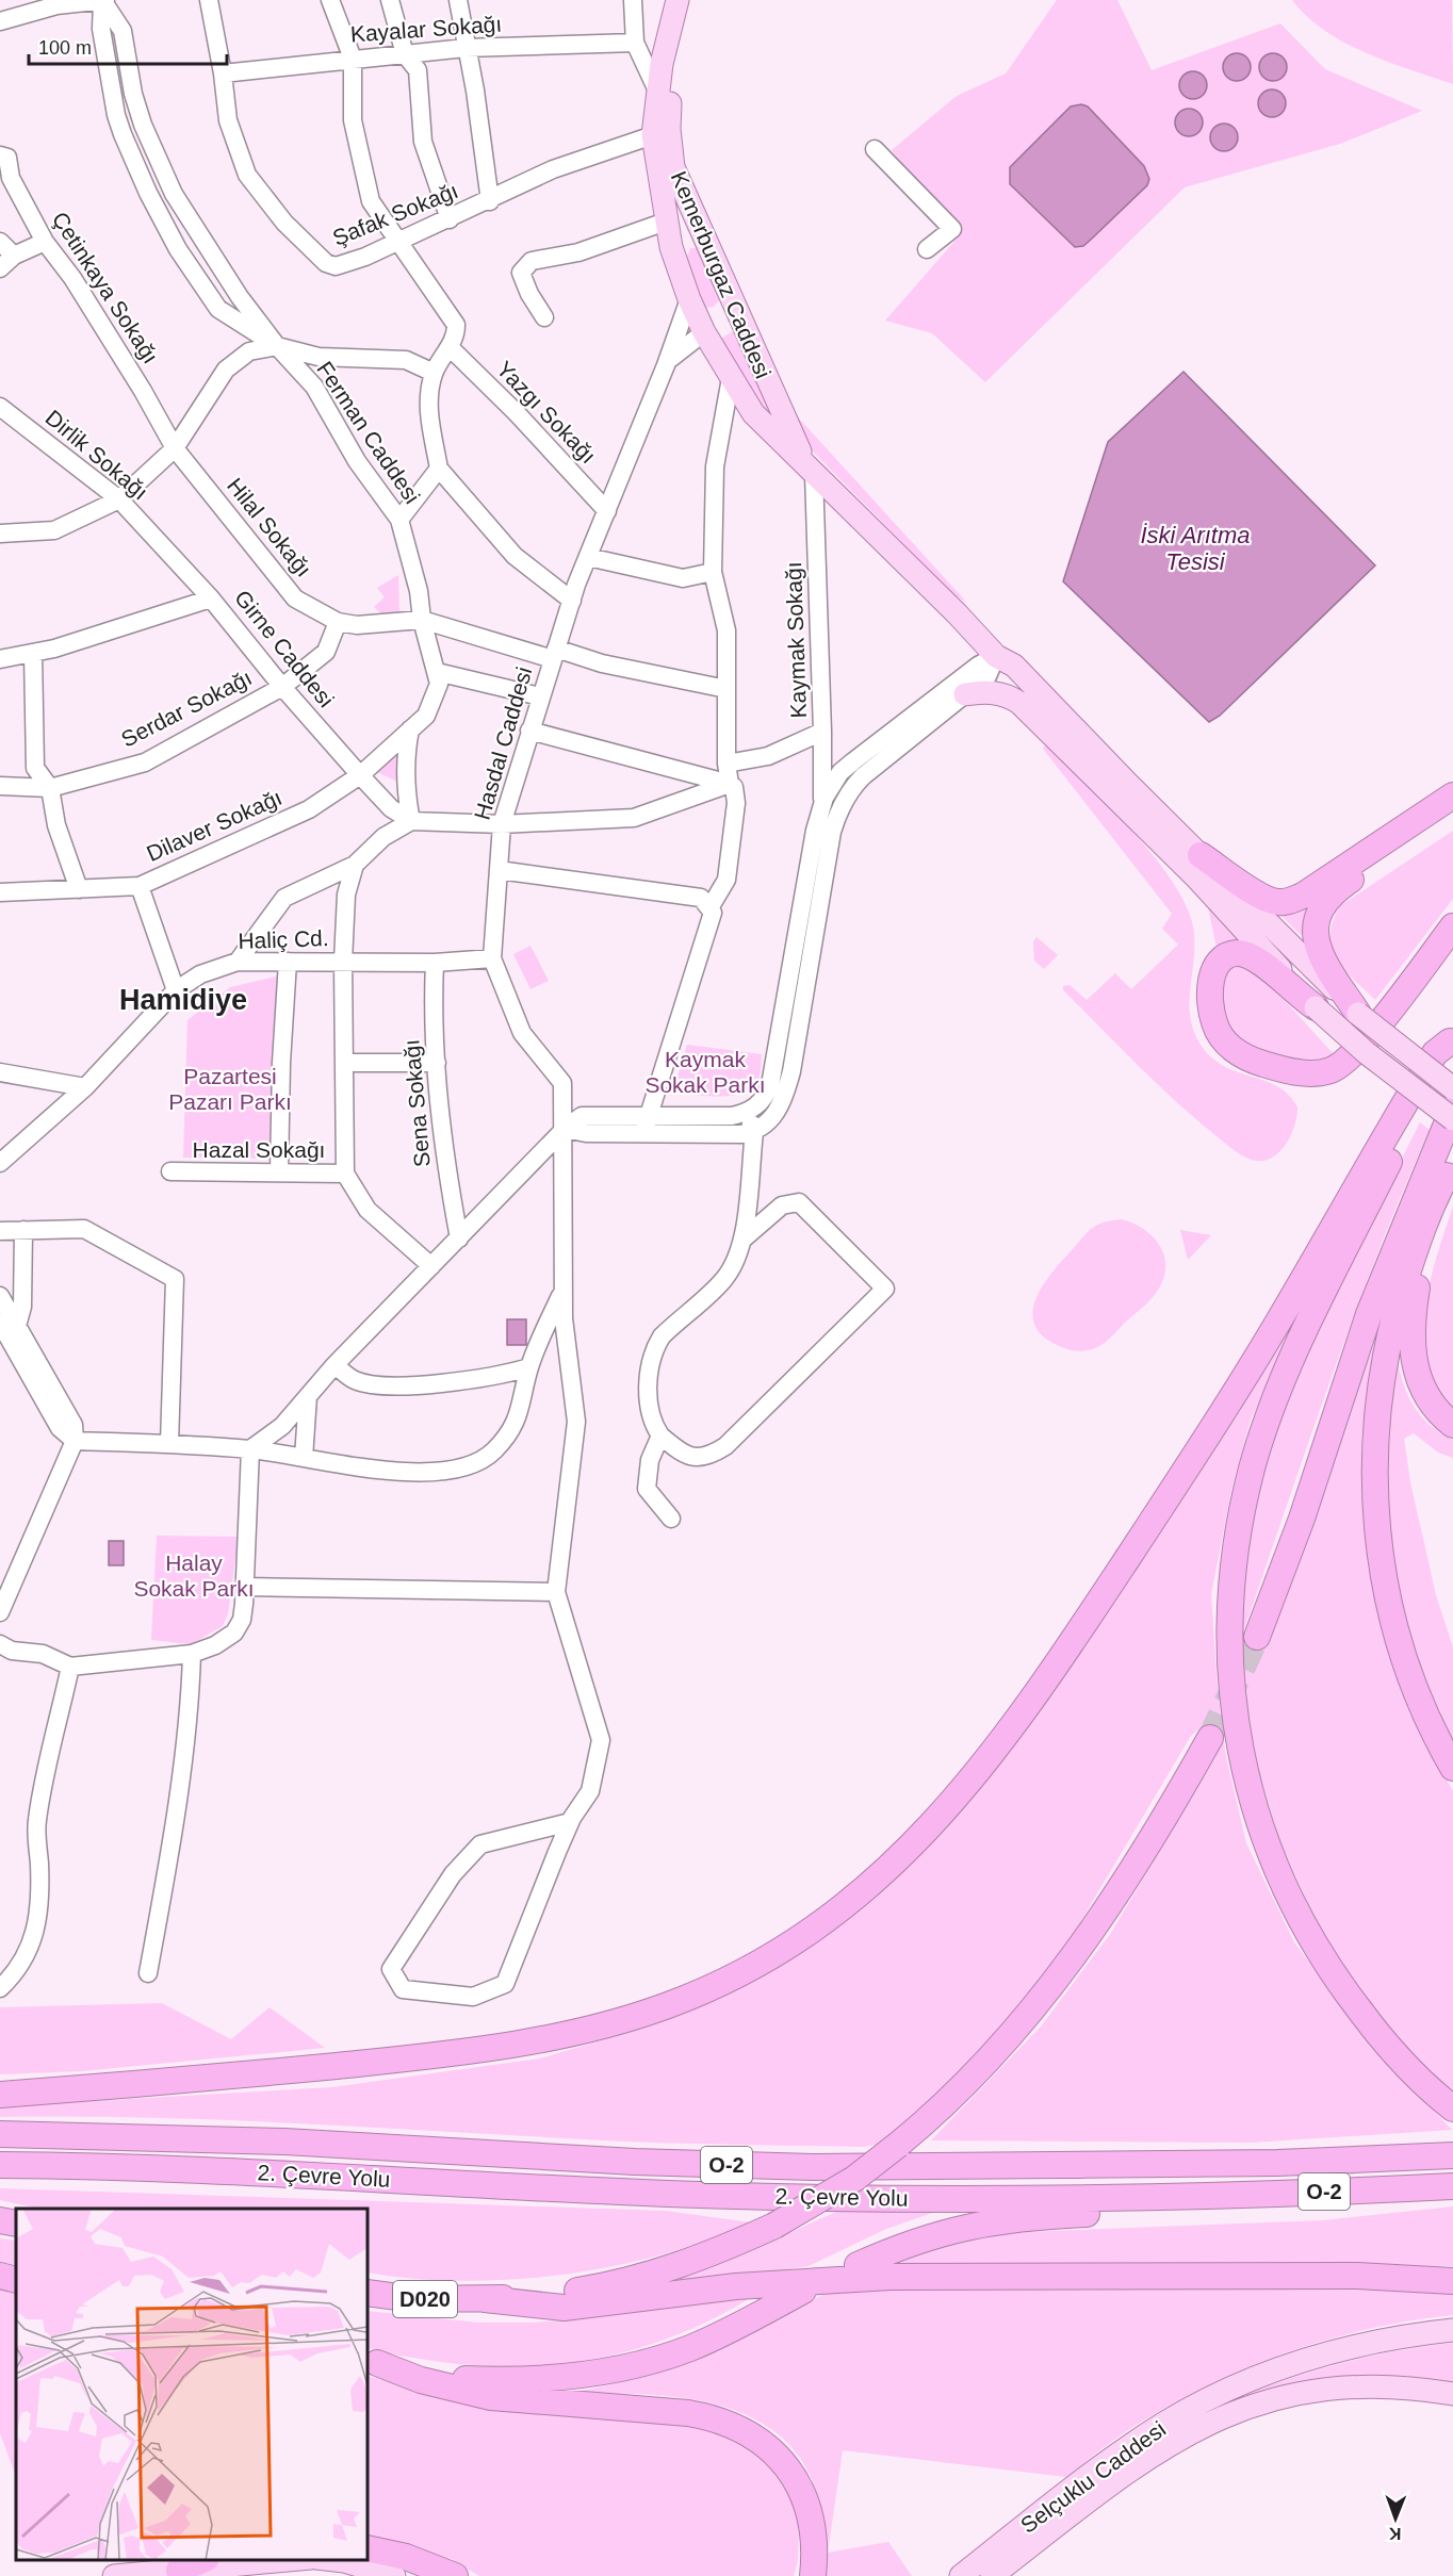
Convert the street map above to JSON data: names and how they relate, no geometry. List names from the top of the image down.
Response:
{
  "streets": {
    "highway": ["O-2", "2. Çevre Yolu", "D020"],
    "main road": ["Kemerburgaz Caddesi", "Selçuklu Caddesi"],
    "street": [
      "Kayalar Sokağı",
      "Şafak Sokağı",
      "Çetinkaya Sokağı",
      "Yazgı Sokağı",
      "Ferman Caddesi",
      "Dirlik Sokağı",
      "Hilal Sokağı",
      "Kaymak Sokağı",
      "Girne Caddesi",
      "Serdar Sokağı",
      "Hasdal Caddesi",
      "Dilaver Sokağı",
      "Haliç Cd.",
      "Sena Sokağı",
      "Hazal Sokağı"
    ]
  },
  "crossings": [
    ["Kayalar Sokağı", "Şafak Sokağı"],
    ["Şafak Sokağı", "Kemerburgaz Caddesi"],
    ["Kemerburgaz Caddesi", "Kaymak Sokağı"],
    ["Kemerburgaz Caddesi", "Hasdal Caddesi"],
    ["Çetinkaya Sokağı", "Hilal Sokağı"],
    ["Yazgı Sokağı", "Hasdal Caddesi"],
    ["Ferman Caddesi", "Girne Caddesi"],
    ["Ferman Caddesi", "Dilaver Sokağı"],
    ["Dirlik Sokağı", "Girne Caddesi"],
    ["Hilal Sokağı", "Serdar Sokağı"],
    ["Girne Caddesi", "Serdar Sokağı"],
    ["Girne Caddesi", "Dilaver Sokağı"],
    ["Hasdal Caddesi", "Haliç Cd."],
    ["Haliç Cd.", "Sena Sokağı"]
  ],
  "districts": ["Hamidiye"],
  "water": ["İski Arıtma Tesisi"],
  "parks": ["Kaymak Sokak Parkı", "Pazartesi Pazarı Parkı", "Halay Sokak Parkı"],
  "scale_bar": "100 m",
  "north": "bottom"
}
